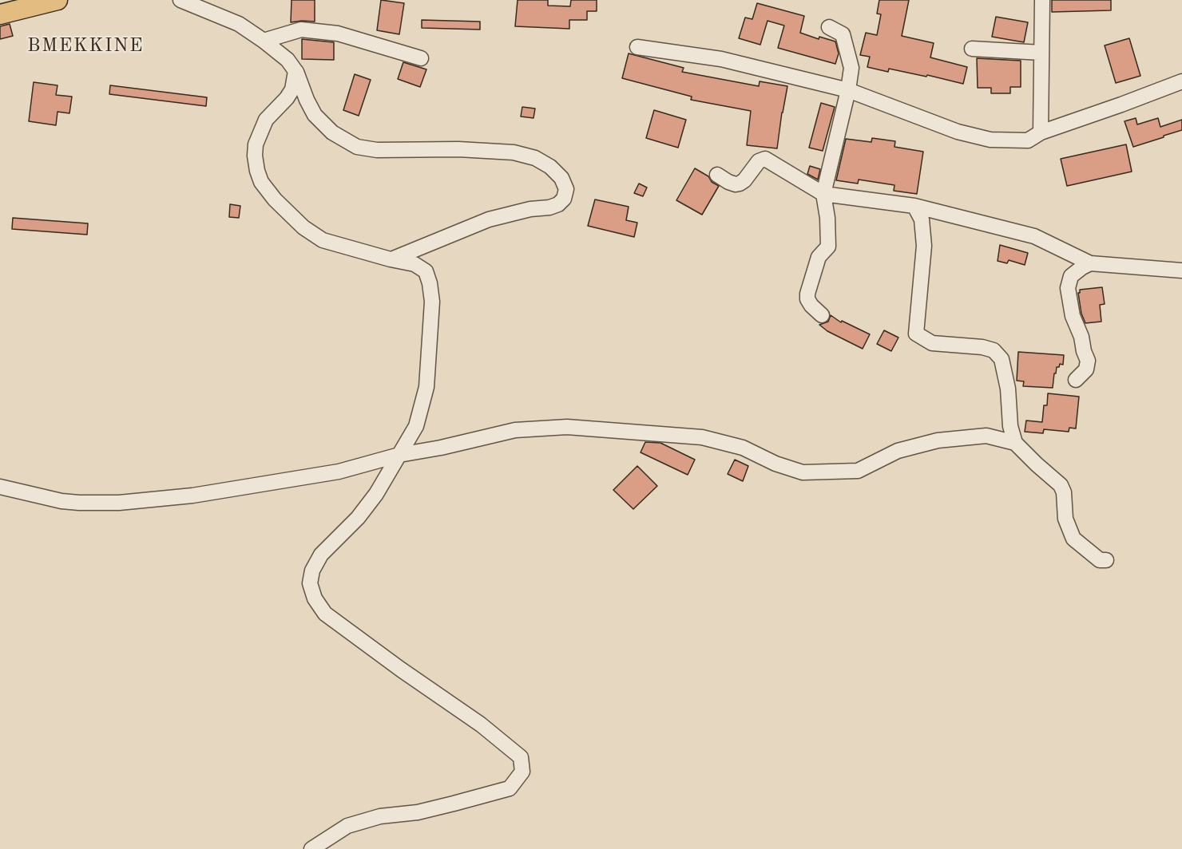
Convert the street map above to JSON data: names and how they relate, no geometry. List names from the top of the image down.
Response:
{
  "districts": ["BMEKKINE"]
}
